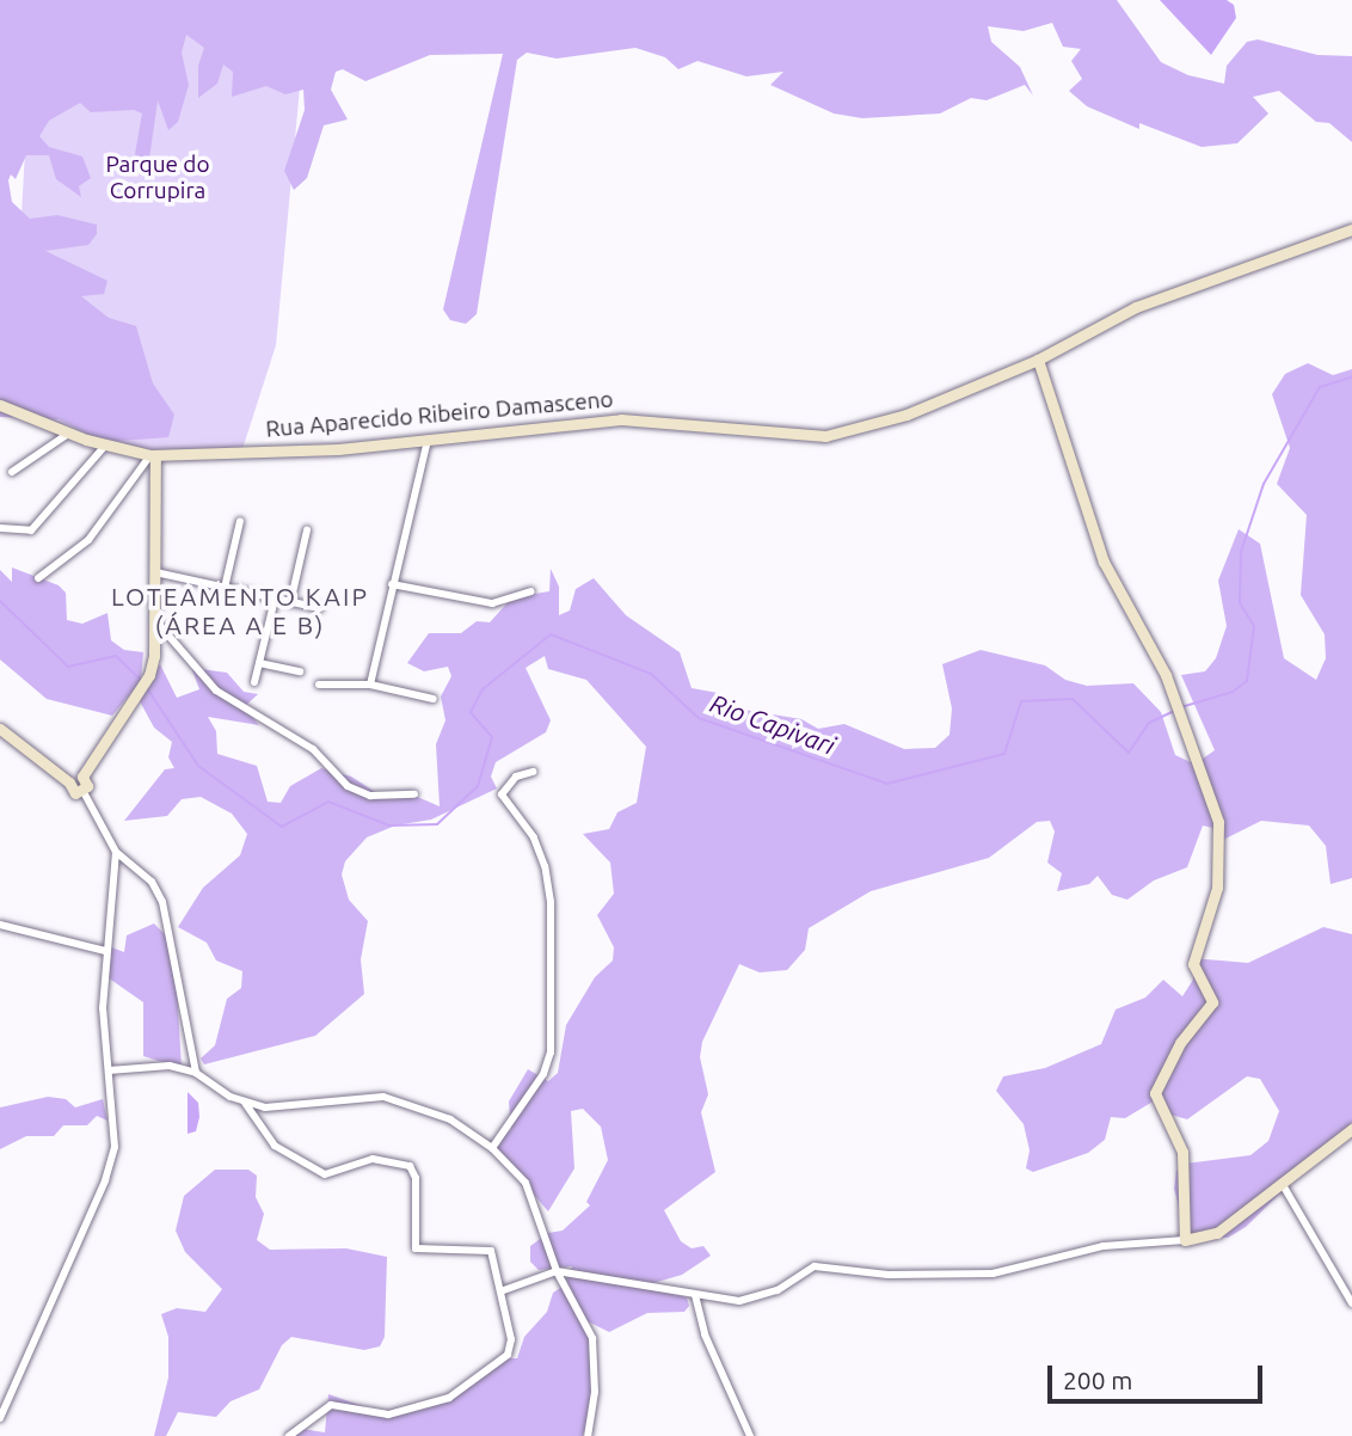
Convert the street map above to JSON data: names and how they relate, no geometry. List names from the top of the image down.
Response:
{
  "streets": {
    "street": ["Rua Aparecido Ribeiro Damasceno"]
  },
  "districts": ["LOTEAMENTO KAIP (ÁREA A E B)"],
  "water": ["Rio Capivari"],
  "parks": ["Parque do Corrupira"],
  "scale_bar": "200 m"
}
